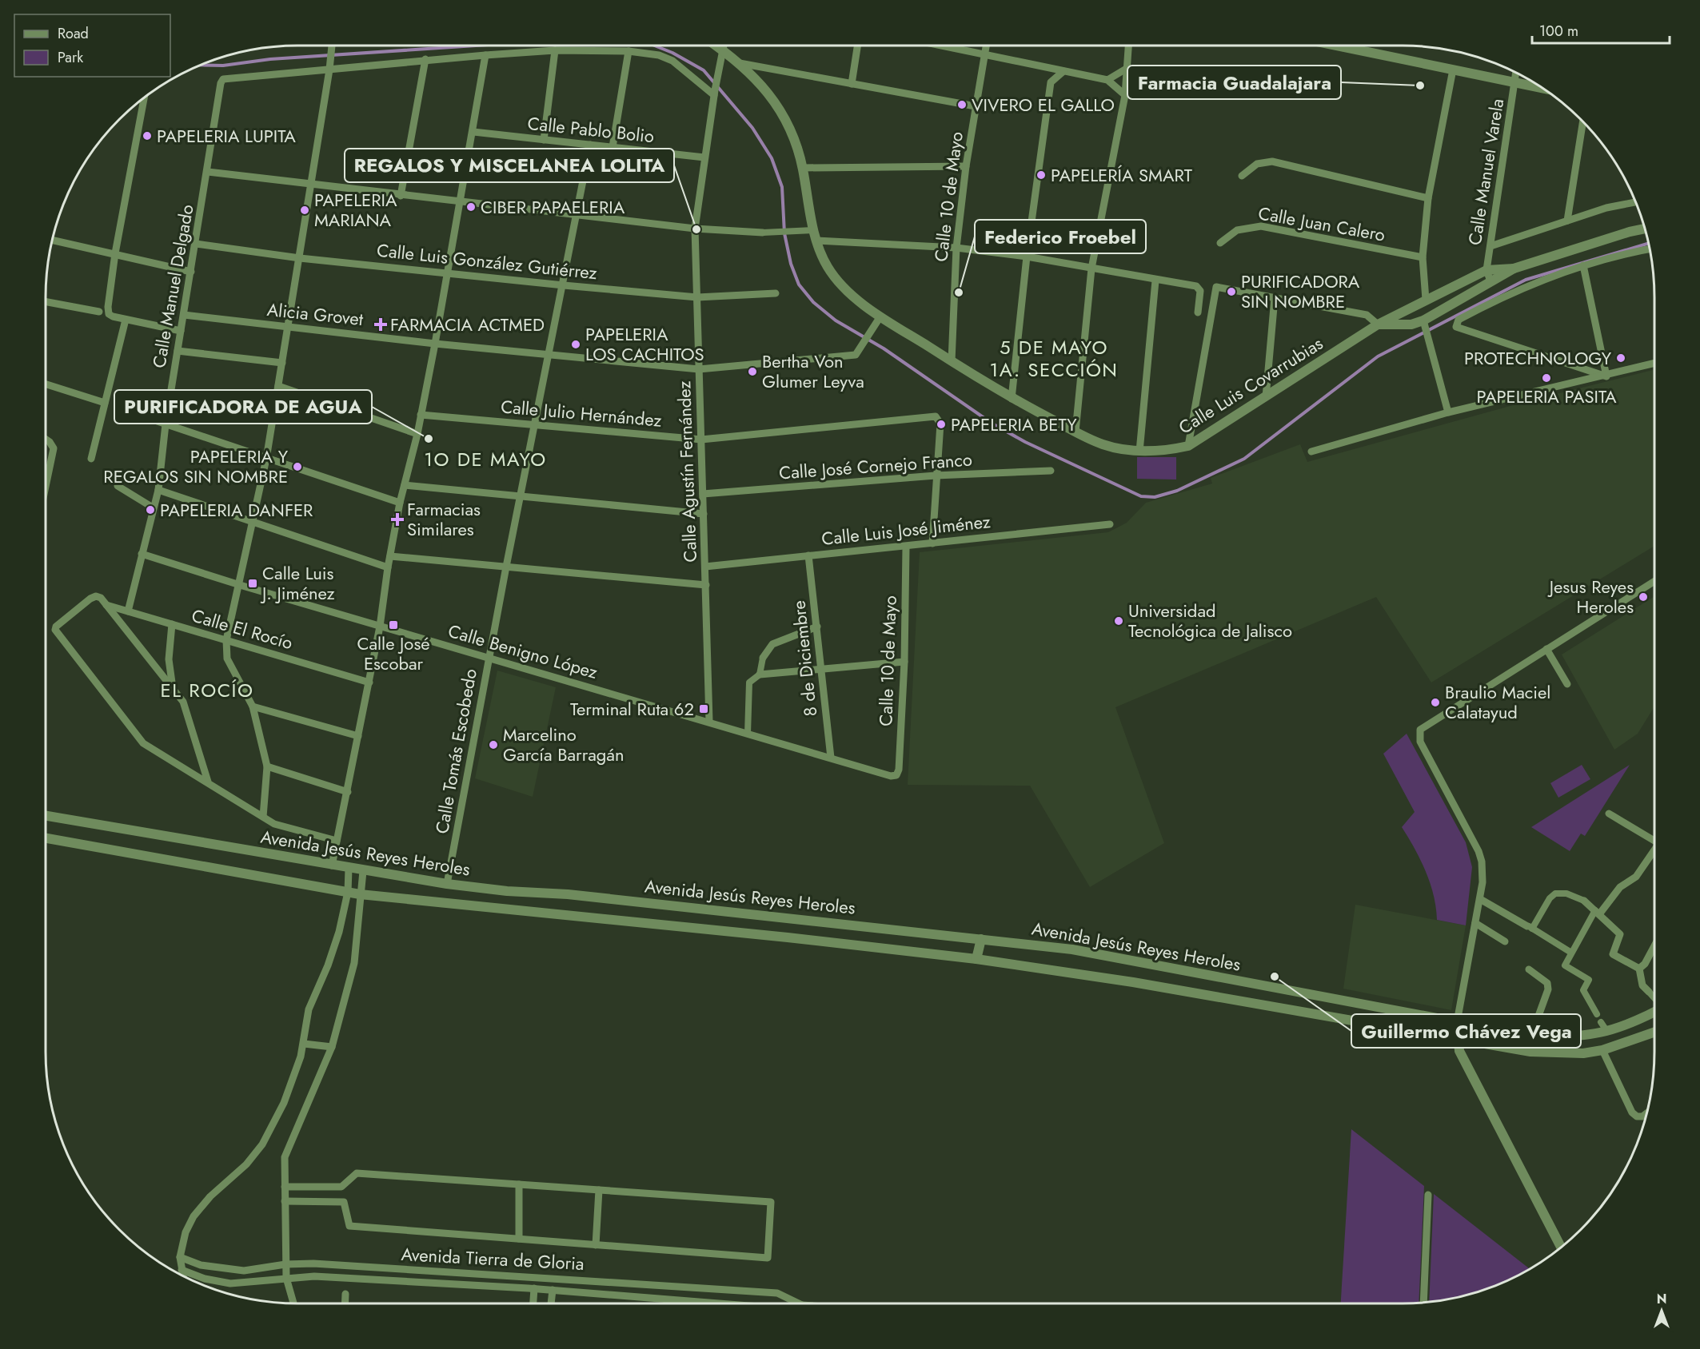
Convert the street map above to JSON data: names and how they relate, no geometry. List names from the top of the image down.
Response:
{
  "streets": {
    "street": [
      "Calle Pablo Bolio",
      "Calle Manuel Varela",
      "Calle 10 de Mayo",
      "Calle Juan Calero",
      "Calle Luis González Gutiérrez",
      "Calle Manuel Delgado",
      "Alicia Grovet",
      "Calle Luis Covarrubias",
      "Calle Julio Hernández",
      "Calle José Cornejo Franco",
      "Calle Agustín Fernández",
      "Calle Luis José Jiménez",
      "Calle El Rocío",
      "Calle Benigno López",
      "8 de Diciembre",
      "Calle Tomás Escobedo",
      "Avenida Jesús Reyes Heroles",
      "Avenida Tierra de Gloria"
    ]
  },
  "crossings": [
    ["Calle Pablo Bolio", "Calle Agustín Fernández"],
    ["Calle Pablo Bolio", "Calle Tomás Escobedo"],
    ["Calle Manuel Varela", "Calle Luis Covarrubias"],
    ["Calle 10 de Mayo", "Calle Luis Covarrubias"],
    ["Calle 10 de Mayo", "Calle Luis José Jiménez"],
    ["Calle 10 de Mayo", "Calle Benigno López"],
    ["Calle Luis González Gutiérrez", "Calle Manuel Delgado"],
    ["Calle Luis González Gutiérrez", "Calle Agustín Fernández"],
    ["Calle Luis González Gutiérrez", "Calle Tomás Escobedo"],
    ["Calle Manuel Delgado", "Alicia Grovet"],
    ["Calle Manuel Delgado", "Calle El Rocío"],
    ["Calle Manuel Delgado", "Calle Benigno López"],
    ["Alicia Grovet", "Calle Luis Covarrubias"],
    ["Alicia Grovet", "Calle Agustín Fernández"],
    ["Alicia Grovet", "Calle Tomás Escobedo"],
    ["Calle Luis Covarrubias", "Calle Agustín Fernández"],
    ["Calle Julio Hernández", "Calle José Cornejo Franco"],
    ["Calle Julio Hernández", "Calle Agustín Fernández"],
    ["Calle Julio Hernández", "Calle Tomás Escobedo"],
    ["Calle José Cornejo Franco", "Calle Agustín Fernández"],
    ["Calle Agustín Fernández", "Calle Luis José Jiménez"],
    ["Calle Agustín Fernández", "Calle Benigno López"],
    ["Calle Luis José Jiménez", "8 de Diciembre"],
    ["Calle Benigno López", "8 de Diciembre"],
    ["Calle Benigno López", "Calle Tomás Escobedo"],
    ["Calle Tomás Escobedo", "Avenida Jesús Reyes Heroles"]
  ],
  "districts": ["5 DE MAYO 1A. SECCIÓN", "1O DE MAYO", "EL ROCÍO"],
  "places": {
    "other": [
      "Farmacia Guadalajara",
      "VIVERO EL GALLO",
      "PAPELERIA LUPITA",
      "PAPELERÍA SMART",
      "CIBER PAPAELERIA",
      "PAPELERIA MARIANA",
      "REGALOS Y MISCELANEA LOLITA",
      "PURIFICADORA SIN NOMBRE",
      "Federico Froebel",
      "PAPELERIA LOS CACHITOS",
      "PROTECHNOLOGY",
      "Bertha Von Glumer Leyva",
      "PAPELERIA PASITA",
      "PAPELERIA BETY",
      "PURIFICADORA DE AGUA",
      "PAPELERIA Y REGALOS SIN NOMBRE",
      "PAPELERIA DANFER",
      "Jesus Reyes Heroles",
      "Universidad Tecnológica de Jalisco",
      "Braulio Maciel Calatayud",
      "Marcelino García Barragán",
      "Guillermo Chávez Vega"
    ],
    "health": ["FARMACIA ACTMED", "Farmacias Similares"],
    "transit": ["Calle Luis J. Jiménez", "Calle José Escobar", "Terminal Ruta 62"]
  },
  "legend": ["Road", "Park"],
  "scale_bar": "100 m",
  "north": "top"
}
